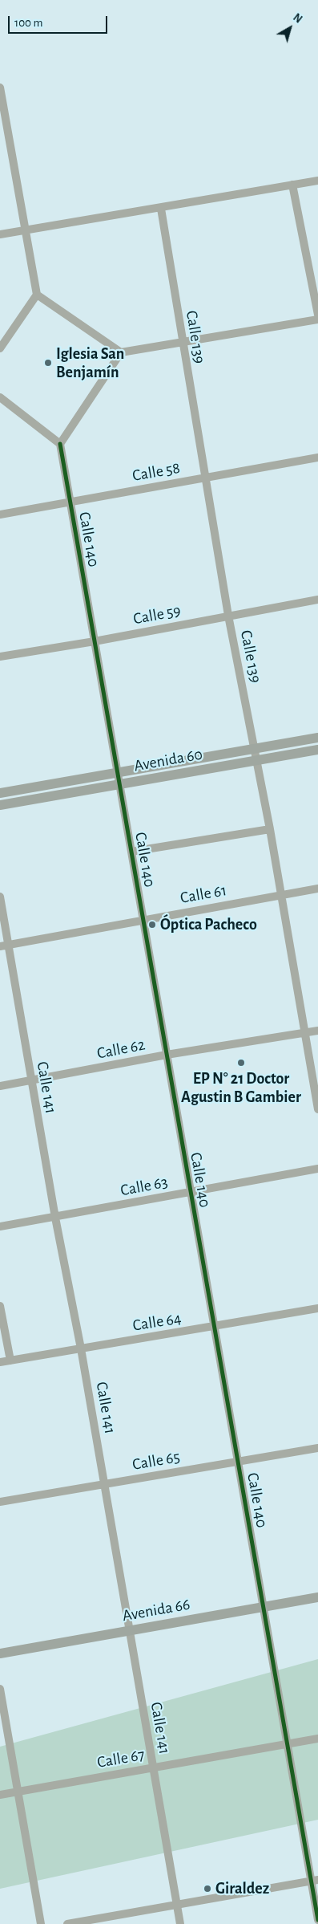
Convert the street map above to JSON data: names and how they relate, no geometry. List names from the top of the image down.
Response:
{
  "streets": {
    "main road": ["Avenida 60", "Avenida 66"],
    "street": [
      "Calle 139",
      "Calle 58",
      "Calle 140",
      "Calle 59",
      "Calle 61",
      "Calle 62",
      "Calle 141",
      "Calle 63",
      "Calle 64",
      "Calle 65",
      "Calle 67"
    ]
  },
  "crossings": [
    ["Calle 139", "Calle 58"],
    ["Calle 139", "Calle 59"],
    ["Calle 139", "Avenida 60"],
    ["Calle 139", "Calle 61"],
    ["Calle 139", "Calle 62"],
    ["Calle 58", "Calle 140"],
    ["Calle 140", "Calle 59"],
    ["Calle 140", "Avenida 60"],
    ["Calle 140", "Calle 61"],
    ["Calle 140", "Calle 62"],
    ["Calle 140", "Calle 63"],
    ["Calle 140", "Calle 64"],
    ["Calle 140", "Calle 65"],
    ["Calle 140", "Avenida 66"],
    ["Calle 140", "Calle 67"],
    ["Calle 61", "Calle 141"],
    ["Calle 62", "Calle 141"],
    ["Calle 141", "Calle 63"],
    ["Calle 141", "Calle 64"],
    ["Calle 141", "Calle 65"],
    ["Calle 141", "Avenida 66"],
    ["Calle 141", "Calle 67"]
  ],
  "places": [
    "Iglesia San Benjamín",
    "Óptica Pacheco",
    "EP N° 21 Doctor Agustin B Gambier",
    "Giraldez"
  ],
  "scale_bar": "100 m",
  "north": "top right"
}
